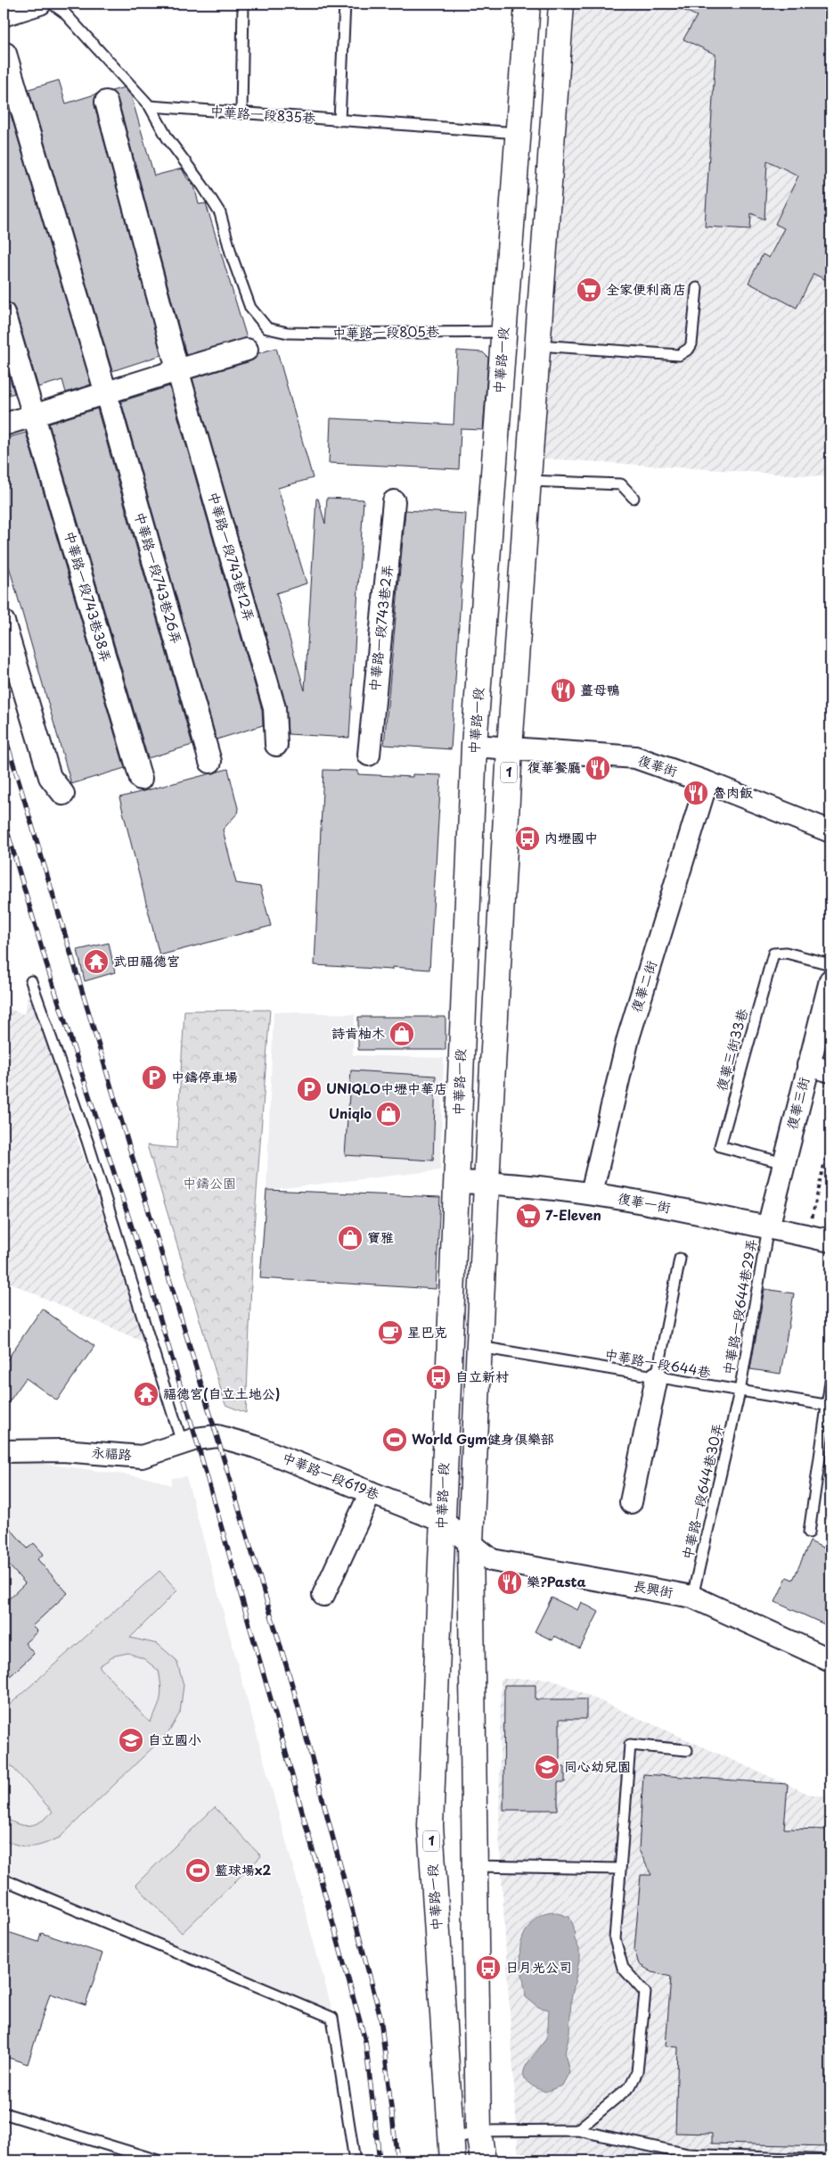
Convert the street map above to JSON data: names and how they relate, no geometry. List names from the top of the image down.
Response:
{
  "streets": {
    "main road": ["中華路一段", "1"],
    "street": [
      "中華路一段743巷12弄",
      "中華路一段743巷26弄",
      "中華路一段743巷38弄",
      "中華路一段743巷2弄",
      "復華街",
      "復華二街",
      "復華三街",
      "復華一街",
      "永福路",
      "中華路一段619巷",
      "長興街"
    ],
    "lane": [
      "中華路一段835巷",
      "中華路一段805巷",
      "復華三街33巷",
      "中華路一段644巷29弄",
      "中華路一段644巷",
      "中華路一段644巷30弄"
    ]
  },
  "crossings": [
    ["中華路一段835巷", "中華路一段805巷"],
    ["中華路一段835巷", "中華路一段"],
    ["中華路一段805巷", "中華路一段"],
    ["中華路一段", "復華街"],
    ["中華路一段", "復華一街"],
    ["中華路一段", "中華路一段619巷"],
    ["復華街", "1"],
    ["復華街", "復華二街"],
    ["1", "復華一街"],
    ["1", "中華路一段644巷"],
    ["1", "中華路一段619巷"],
    ["1", "長興街"],
    ["復華二街", "復華一街"],
    ["復華三街33巷", "復華三街"],
    ["復華三街", "復華一街"],
    ["復華三街", "中華路一段644巷29弄"],
    ["復華一街", "中華路一段644巷29弄"],
    ["中華路一段644巷29弄", "中華路一段644巷"],
    ["中華路一段644巷29弄", "中華路一段644巷30弄"],
    ["中華路一段644巷", "中華路一段644巷30弄"],
    ["永福路", "中華路一段619巷"],
    ["中華路一段619巷", "長興街"],
    ["中華路一段644巷30弄", "長興街"]
  ],
  "parks": ["中鑄公園"],
  "places": {
    "supermarket": ["全家便利商店", "7-Eleven"],
    "restaurant": [
      "薑母鴨",
      "復華餐廳",
      "魯肉飯",
      "樂?Pasta"
    ],
    "bus stop": ["內壢國中", "自立新村", "日月光公司"],
    "temple": ["武田福德宮", "福德宮(自立土地公)"],
    "shop": ["詩肯柚木", "Uniqlo", "寶雅"],
    "parking": ["中鑄停車場", "UNIQLO中壢中華店"],
    "cafe": ["星巴克"],
    "sports": ["World Gym健身俱樂部", "籃球場x2"],
    "school or university": ["自立國小", "同心幼兒園"]
  }
}
